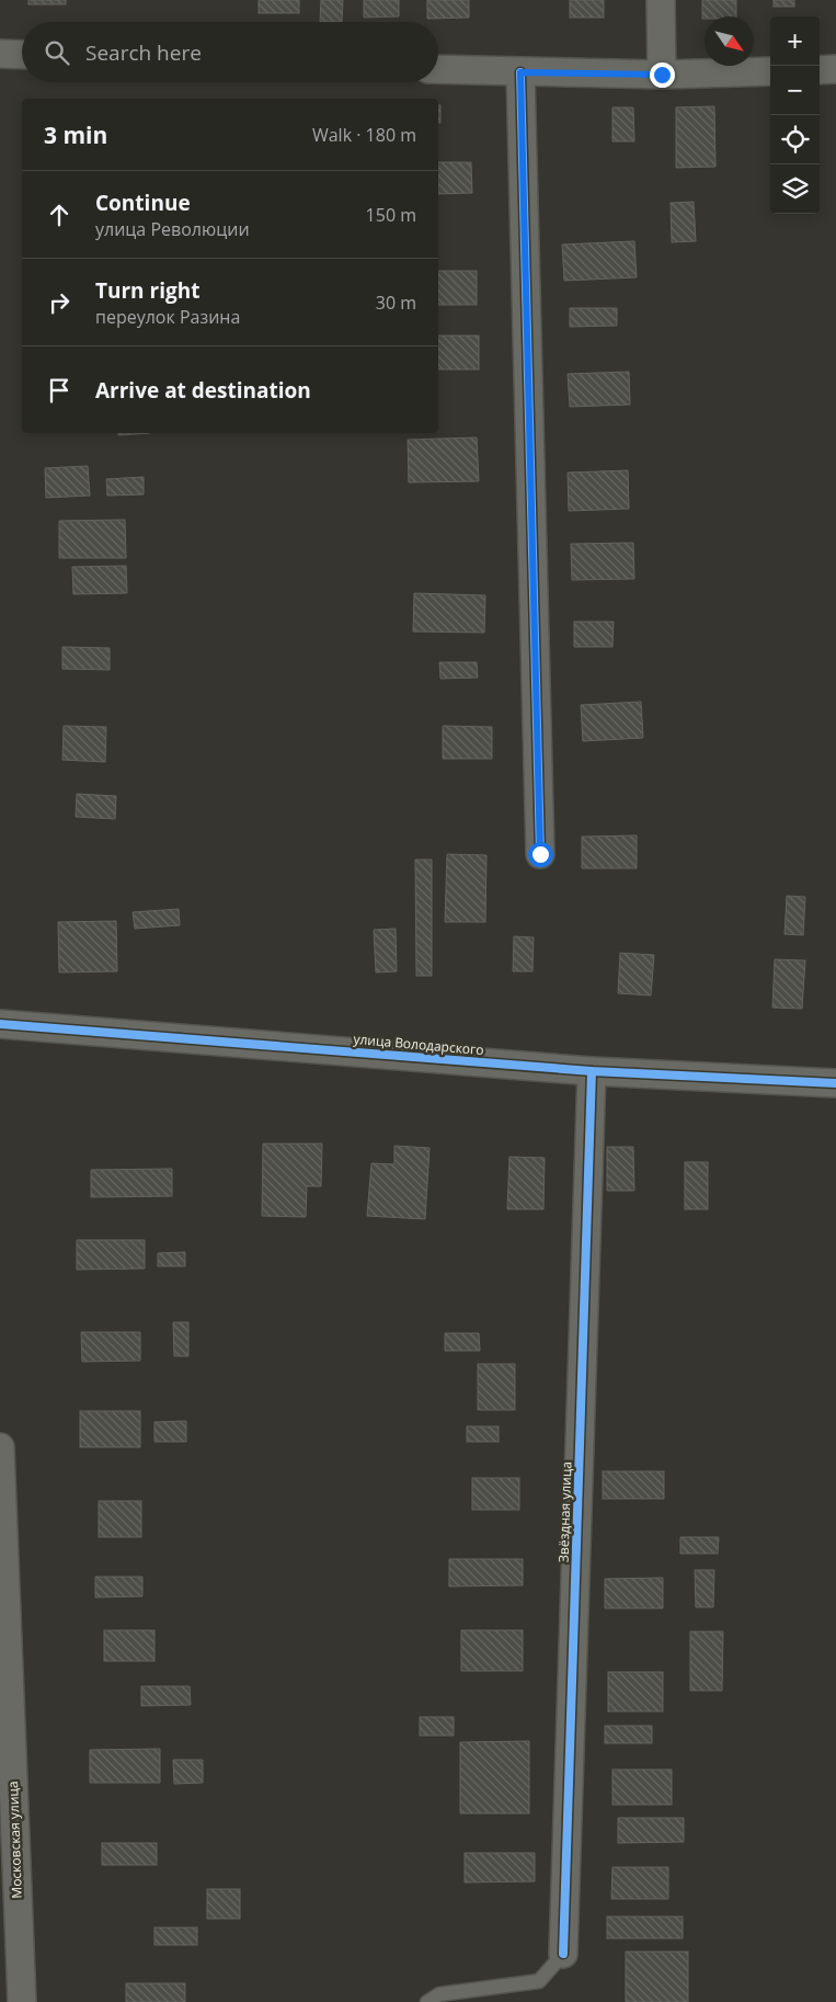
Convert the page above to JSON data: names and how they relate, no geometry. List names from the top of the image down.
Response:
{
  "streets": {
    "street": ["улица Володарского", "Звёздная улица", "Московская улица"]
  },
  "crossings": [
    ["улица Володарского", "Звёздная улица"]
  ],
  "north": "bottom right",
  "page": {
    "map_buttons": ["+", "−"],
    "search": "Search here",
    "heading": ["3 min", "Walk · 180 m"],
    "list": [
      ["Continue", "улица Революции", "150 m"],
      ["Turn right", "переулок Разина", "30 m"],
      "Arrive at destination"
    ]
  }
}
